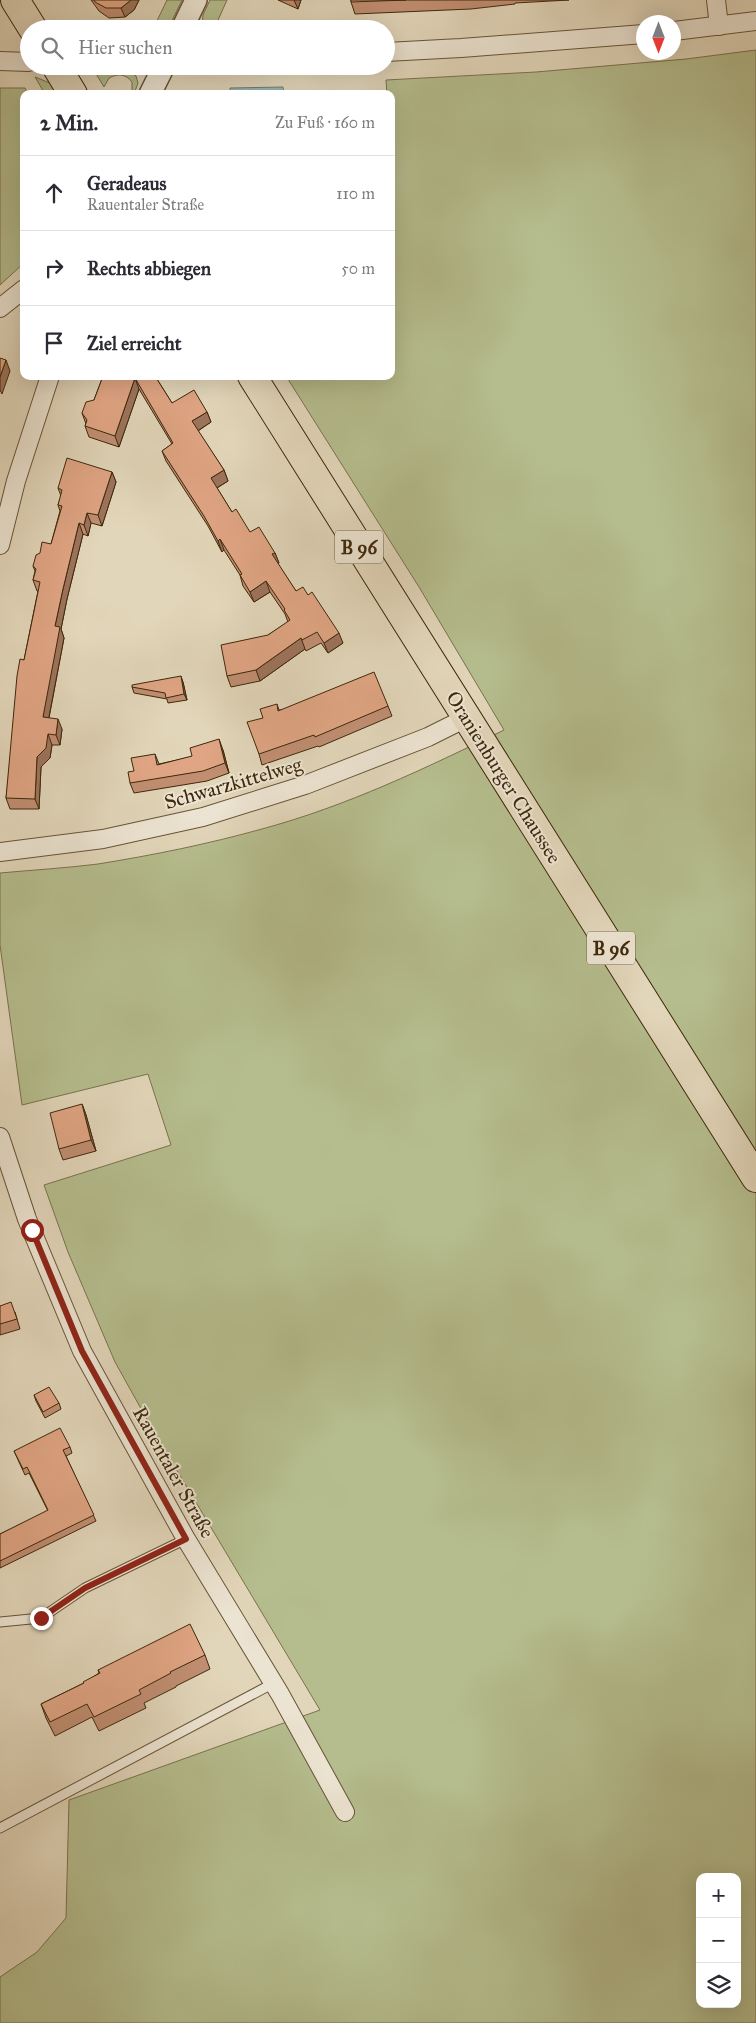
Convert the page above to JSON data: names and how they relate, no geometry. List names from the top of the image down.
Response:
{
  "streets": {
    "main road": ["B 96", "Oranienburger Chaussee"],
    "street": ["Schwarzkittelweg", "Rauentaler Straße"]
  },
  "crossings": [
    ["Oranienburger Chaussee", "Schwarzkittelweg"]
  ],
  "north": "bottom",
  "page": {
    "search": "Hier suchen",
    "heading": ["2 Min.", "Zu Fuß · 160 m"],
    "list": [
      ["Geradeaus", "Rauentaler Straße", "110 m"],
      ["Rechts abbiegen", "50 m"],
      "Ziel erreicht"
    ],
    "map_buttons": ["+", "−"]
  }
}
